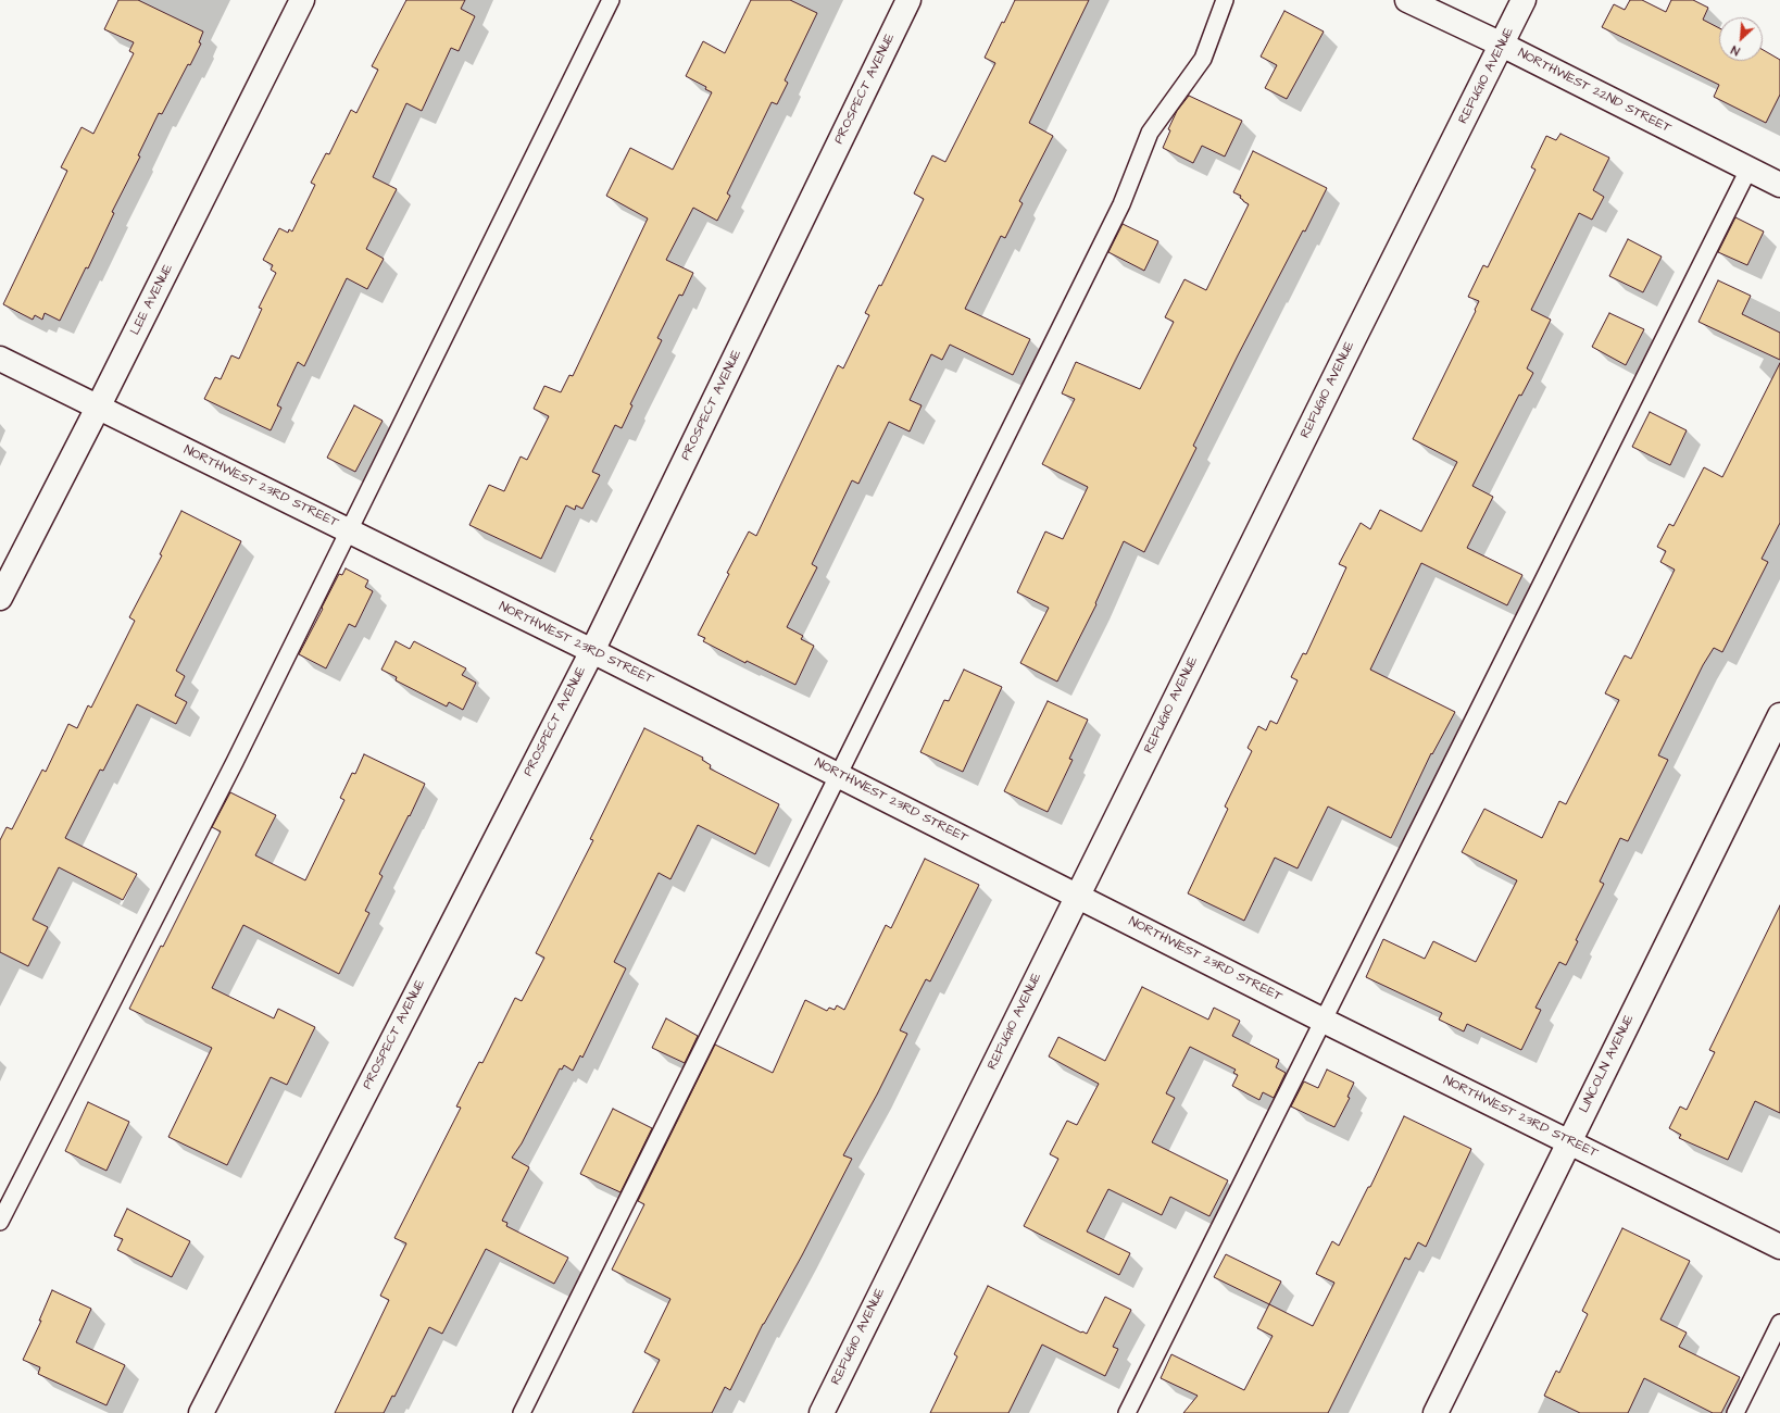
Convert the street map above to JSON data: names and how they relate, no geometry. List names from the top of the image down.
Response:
{
  "streets": {
    "street": [
      "REFUGIO AVENUE",
      "PROSPECT AVENUE",
      "NORTHWEST 22ND STREET",
      "LEE AVENUE",
      "NORTHWEST 23RD STREET",
      "LINCOLN AVENUE"
    ]
  },
  "crossings": [
    ["REFUGIO AVENUE", "NORTHWEST 22ND STREET"],
    ["REFUGIO AVENUE", "NORTHWEST 23RD STREET"],
    ["PROSPECT AVENUE", "NORTHWEST 23RD STREET"],
    ["LEE AVENUE", "NORTHWEST 23RD STREET"],
    ["NORTHWEST 23RD STREET", "LINCOLN AVENUE"]
  ],
  "north": "bottom left"
}
